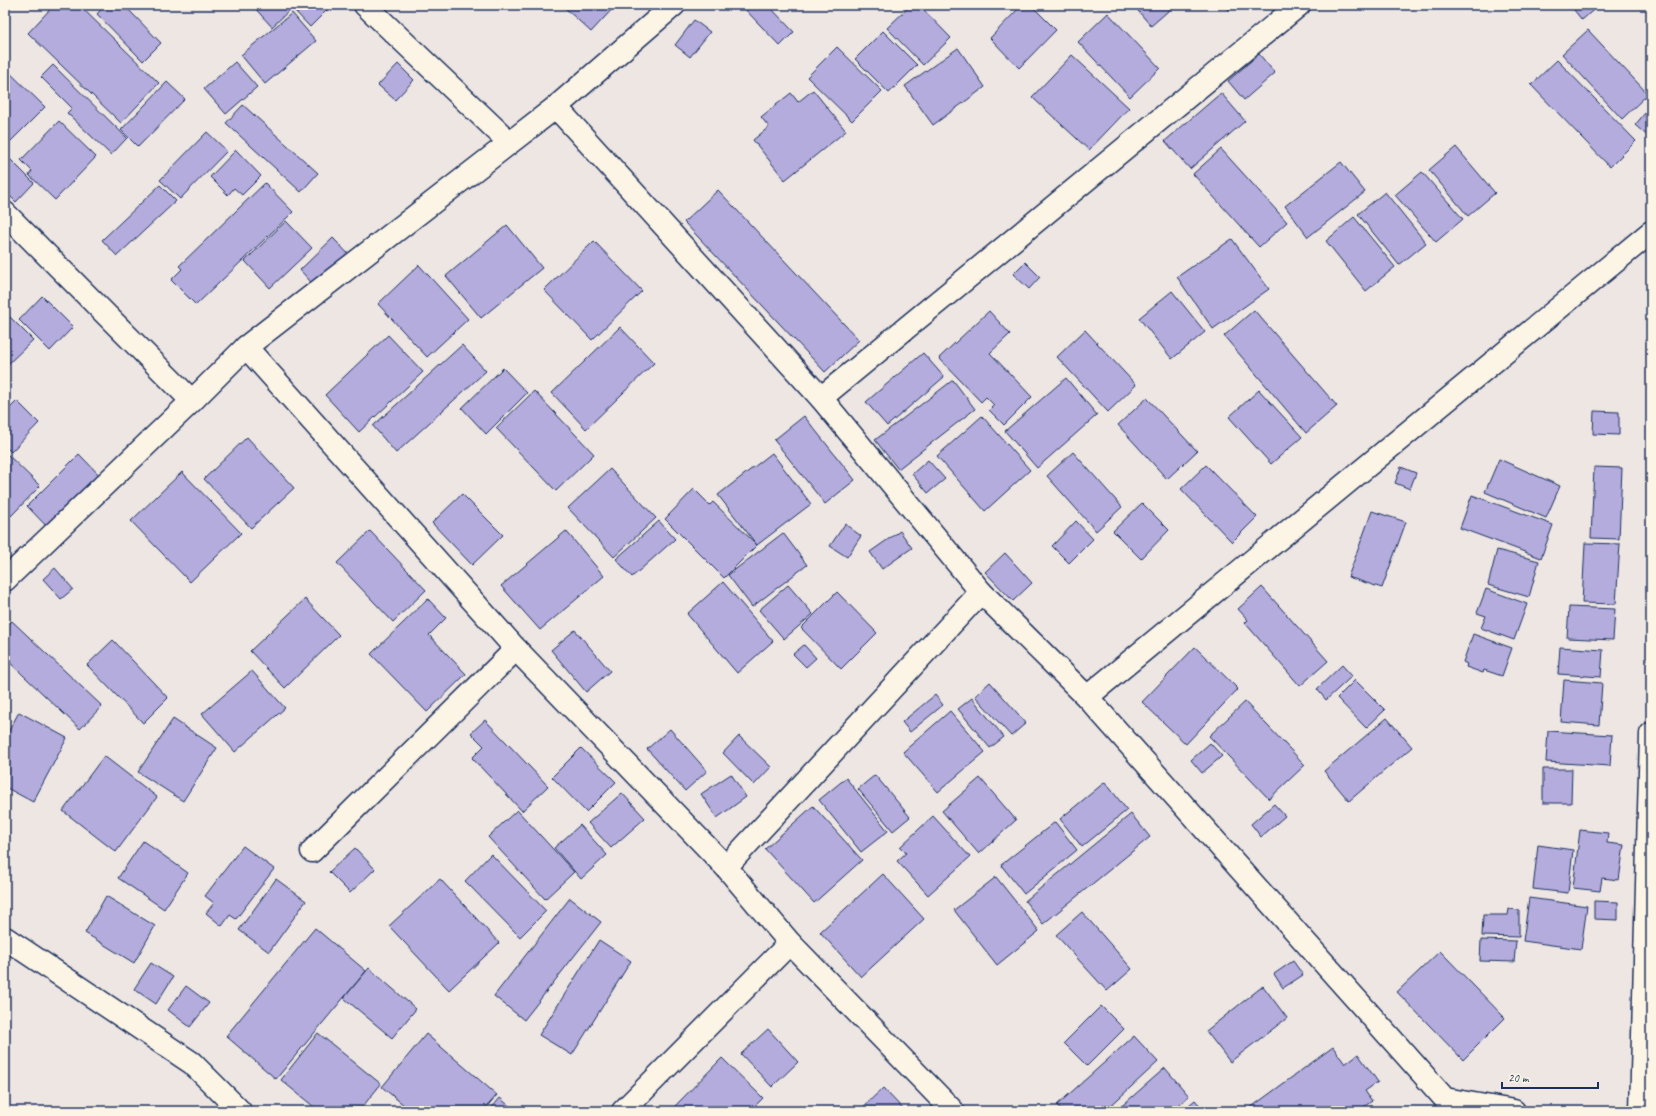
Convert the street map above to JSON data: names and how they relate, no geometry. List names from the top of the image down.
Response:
{
  "scale_bar": "20 m"
}
